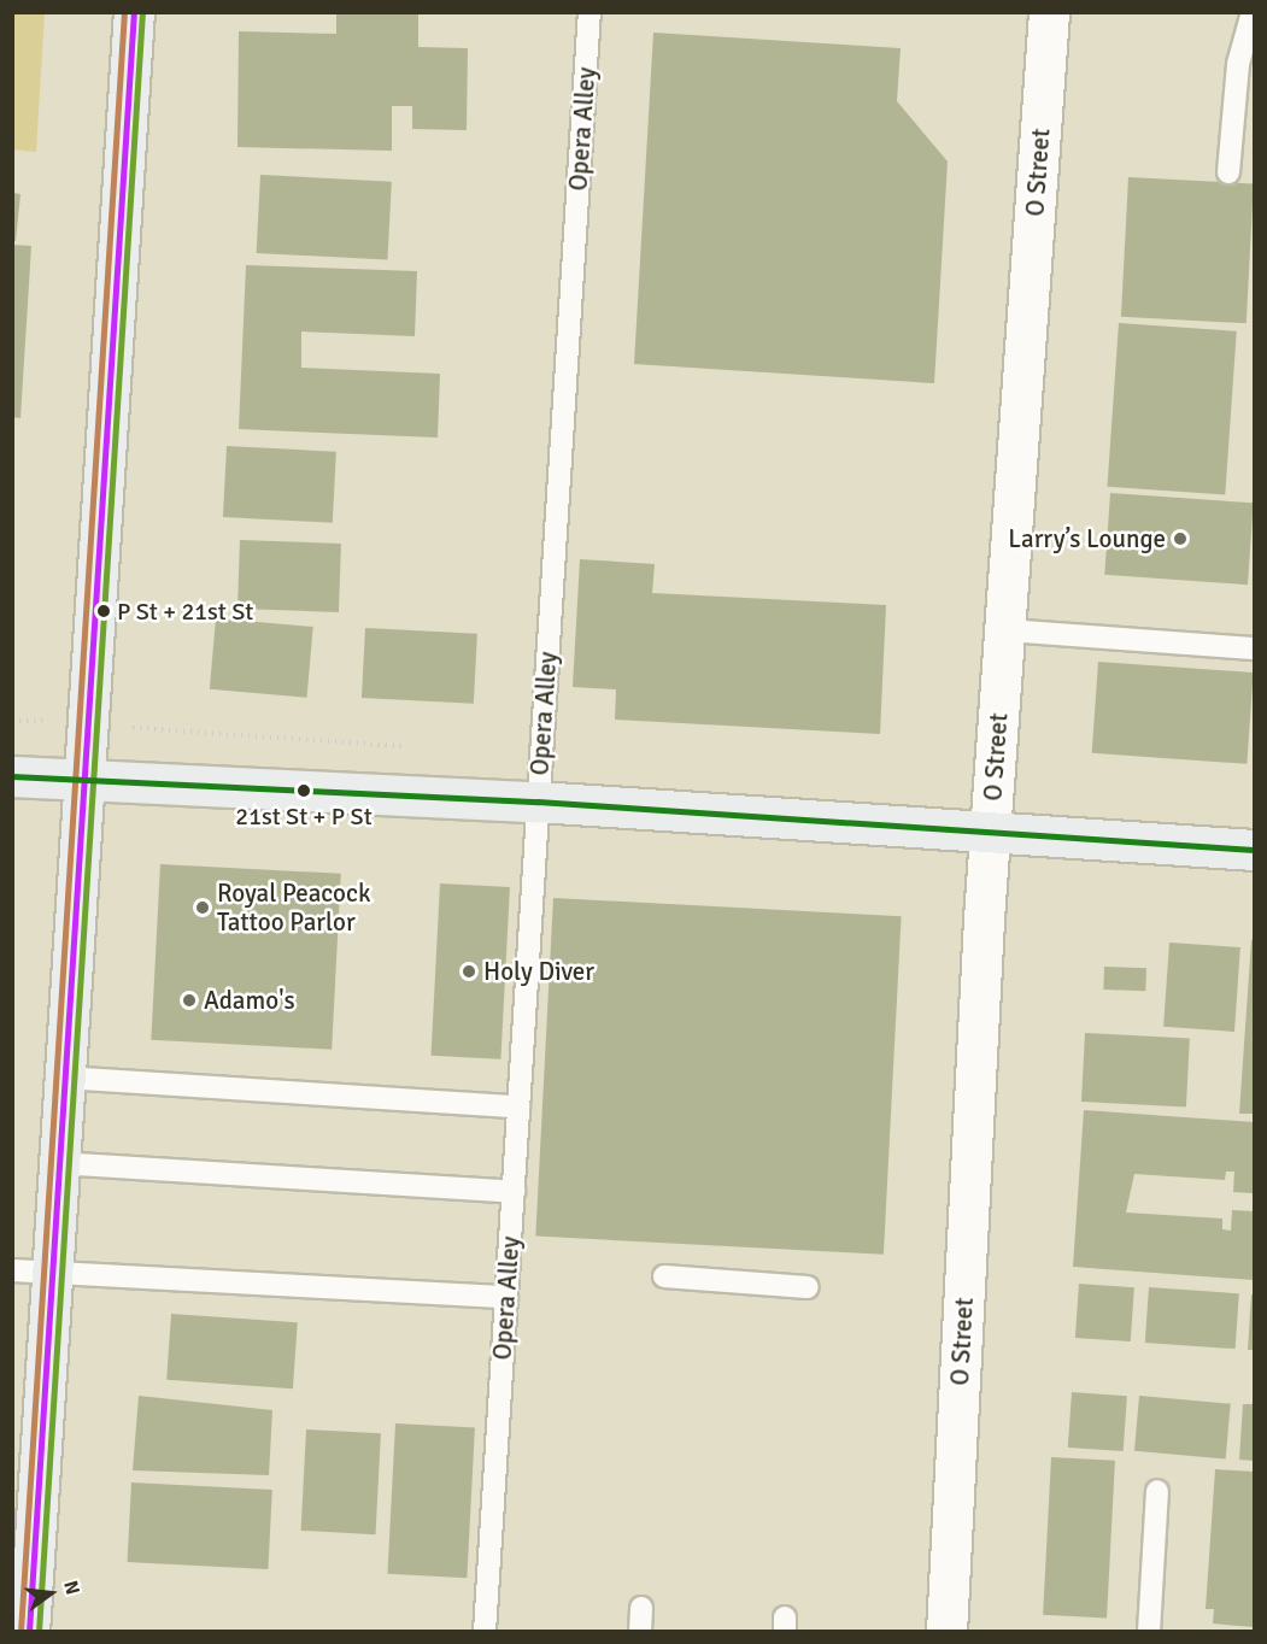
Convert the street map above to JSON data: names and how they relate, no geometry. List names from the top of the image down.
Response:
{
  "streets": {
    "street": ["O Street"],
    "lane": ["Opera Alley"]
  },
  "places": [
    "Larry’s Lounge",
    "P St + 21st St",
    "21st St + P St",
    "Royal Peacock Tattoo Parlor",
    "Holy Diver",
    "Adamo's"
  ],
  "north": "right"
}
